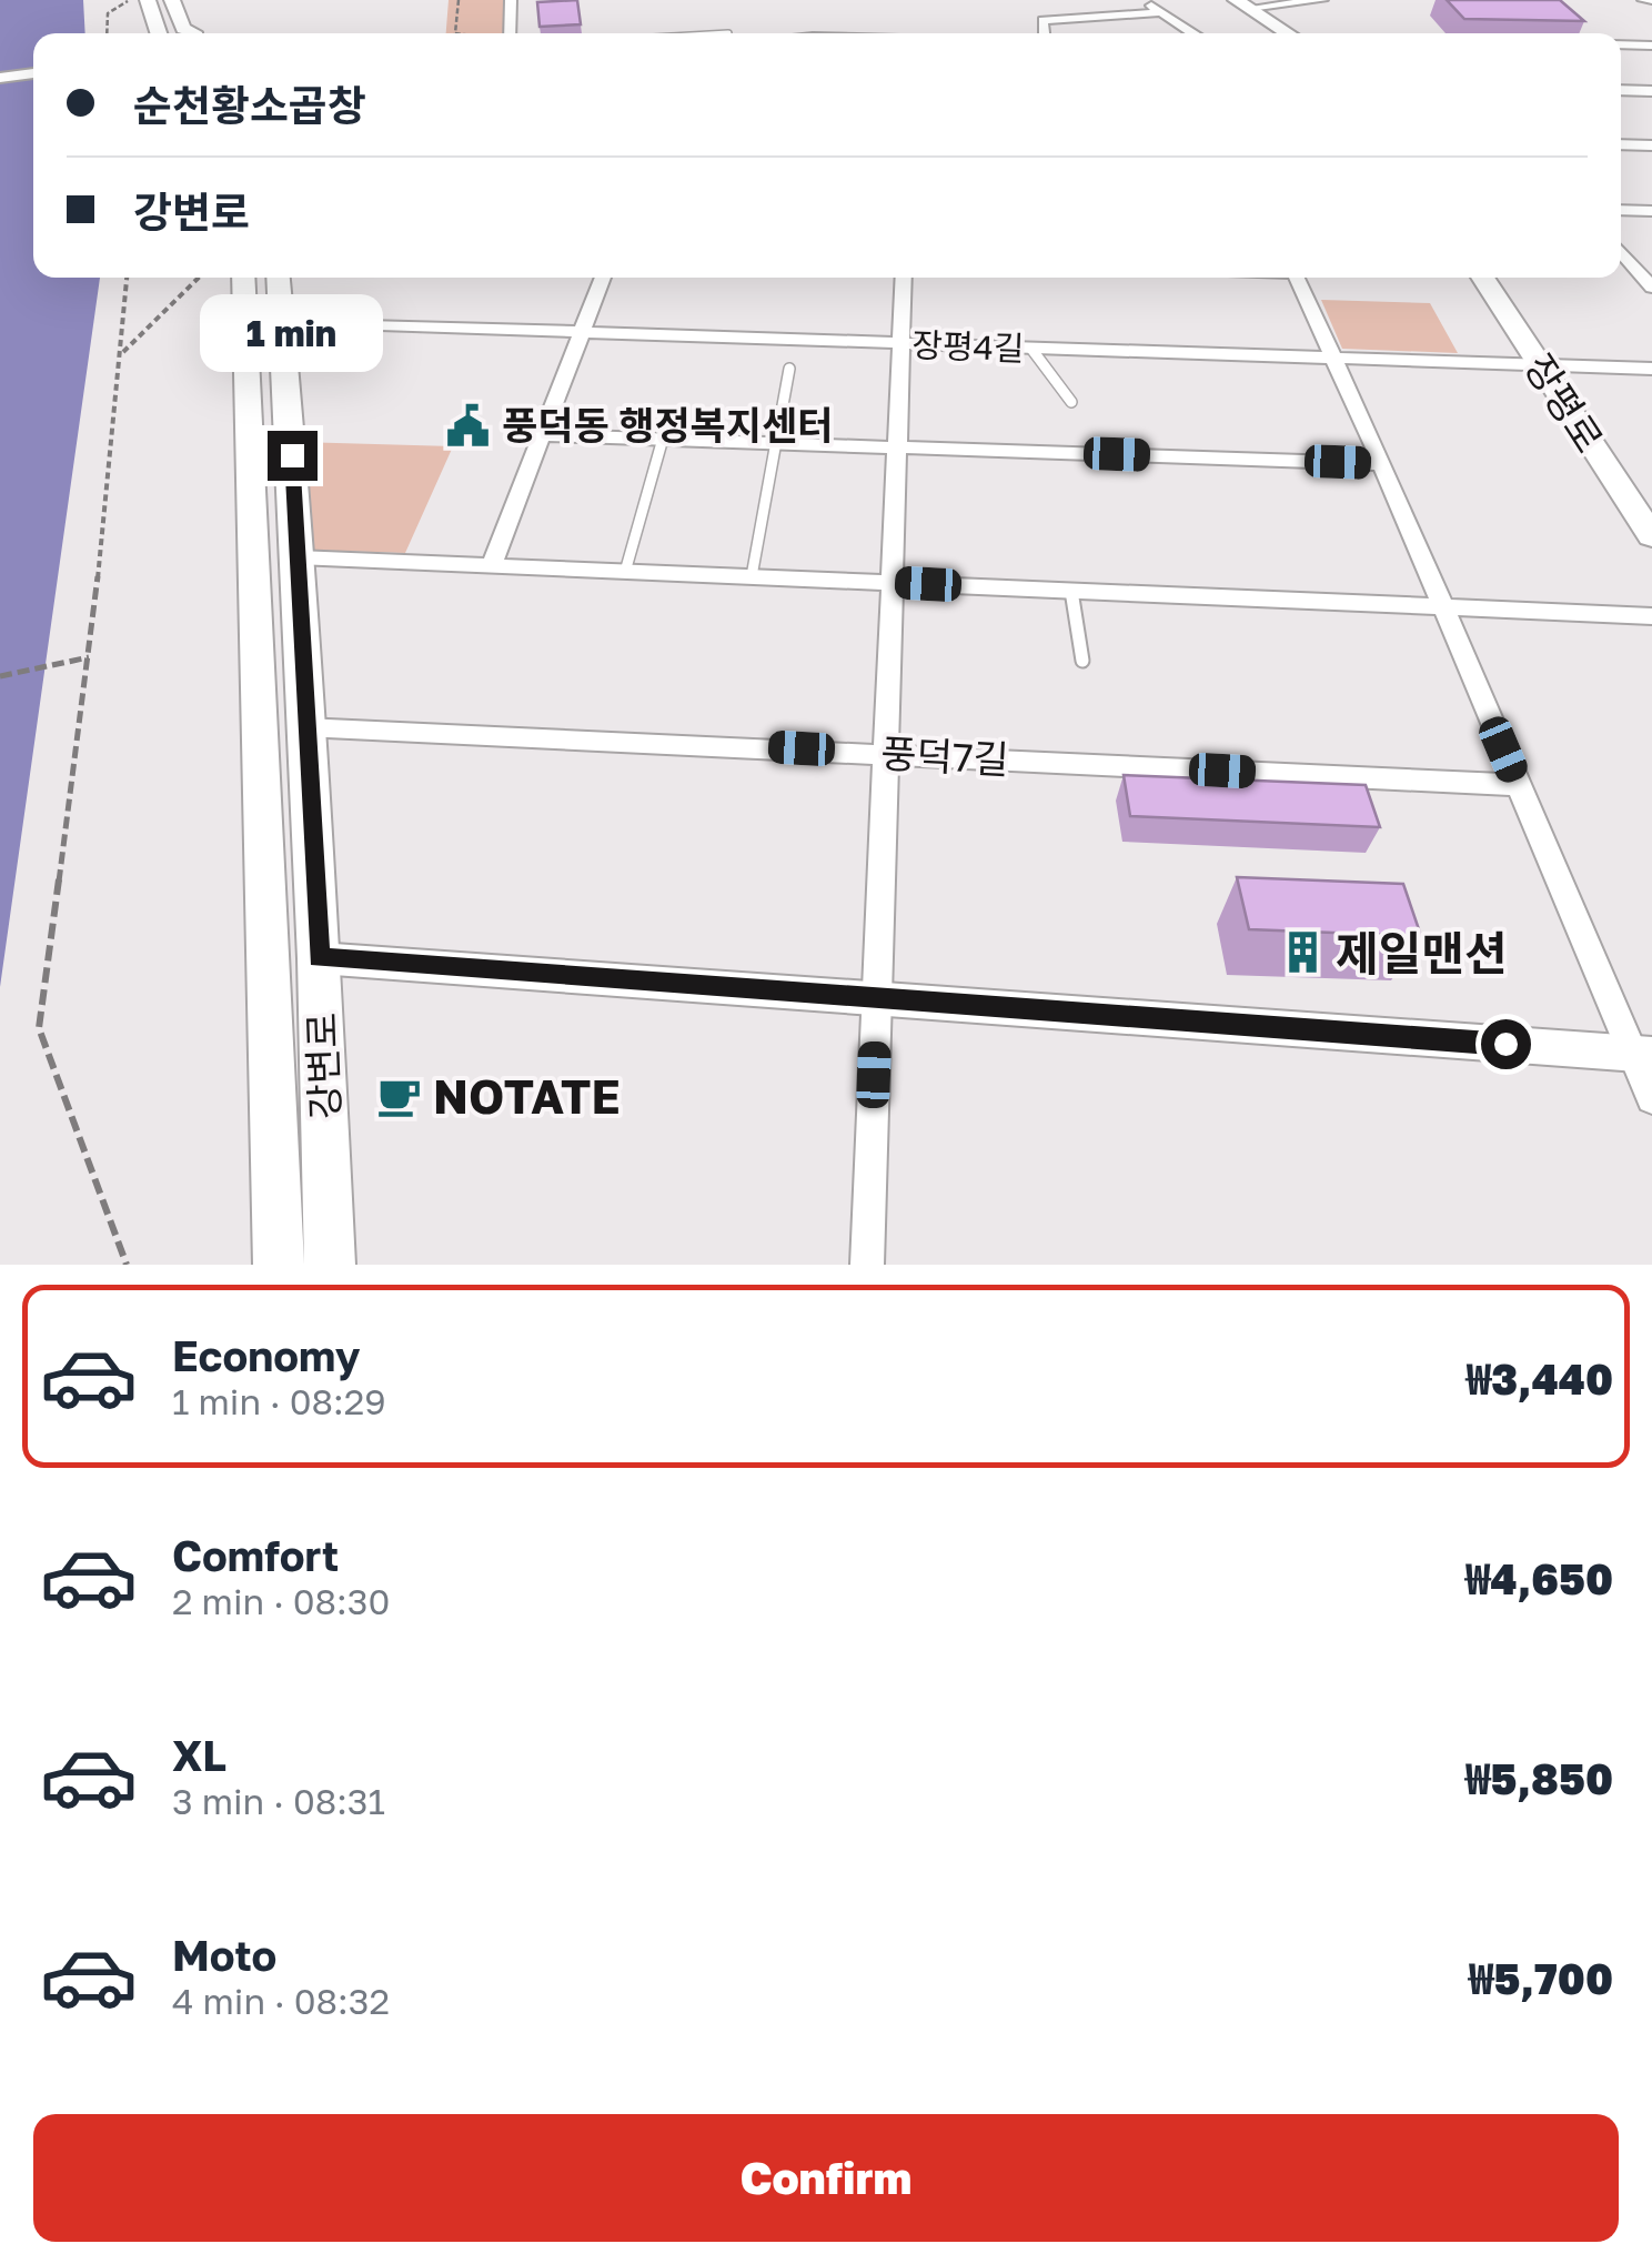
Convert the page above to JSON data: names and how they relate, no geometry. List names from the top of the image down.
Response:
{
  "streets": {
    "main road": ["장평로", "강변로"],
    "street": ["장평4길", "풍덕7길"]
  },
  "crossings": [
    ["장평4길", "장평로"],
    ["장평4길", "강변로"],
    ["풍덕7길", "강변로"]
  ],
  "places": {
    "public building": ["풍덕동 행정복지센터"],
    "building": ["제일맨션"],
    "cafe": ["NOTATE"]
  },
  "page": {
    "banner": ["순천황소곱창", "강변로"],
    "bubble": "1 min",
    "list": [
      {
        "name": "Economy",
        "note": "1 min · 08:29",
        "value": "₩3,440"
      },
      {
        "name": "Comfort",
        "note": "2 min · 08:30",
        "value": "₩4,650"
      },
      {
        "name": "XL",
        "note": "3 min · 08:31",
        "value": "₩5,850"
      },
      {
        "name": "Moto",
        "note": "4 min · 08:32",
        "value": "₩5,700"
      }
    ],
    "buttons": "Confirm"
  }
}
